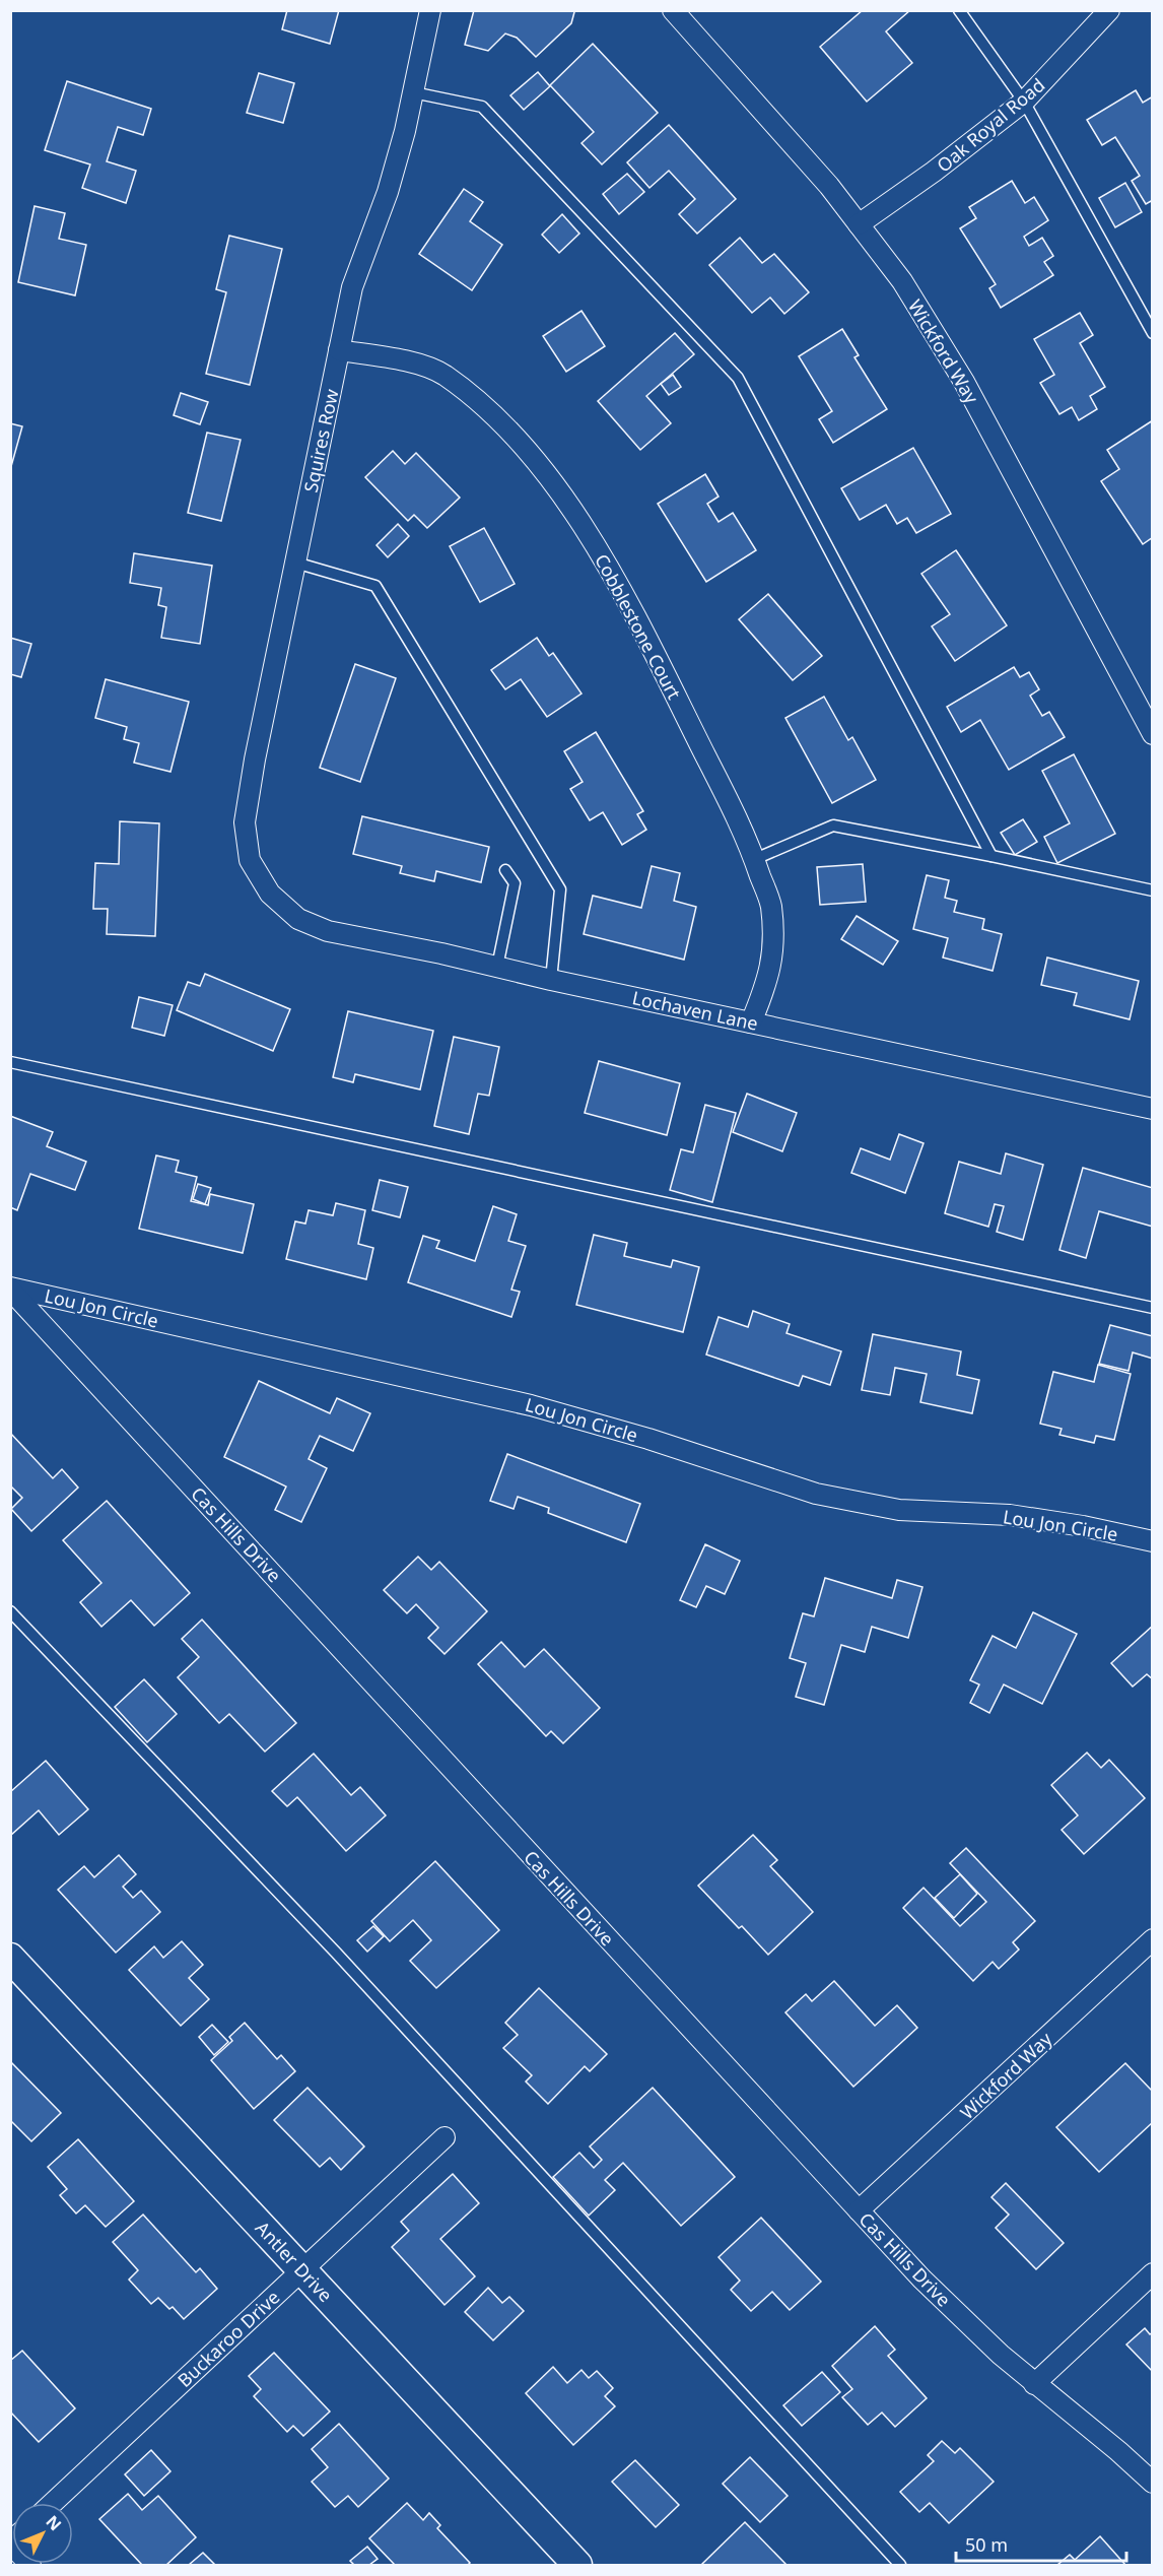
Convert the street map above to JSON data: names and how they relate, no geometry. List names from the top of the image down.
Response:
{
  "streets": {
    "street": [
      "Oak Royal Road",
      "Wickford Way",
      "Squires Row",
      "Cobblestone Court",
      "Lochaven Lane",
      "Lou Jon Circle",
      "Cas Hills Drive",
      "Antler Drive",
      "Buckaroo Drive"
    ]
  },
  "crossings": [
    ["Oak Royal Road", "Wickford Way"],
    ["Wickford Way", "Cas Hills Drive"],
    ["Squires Row", "Cobblestone Court"],
    ["Squires Row", "Lochaven Lane"],
    ["Cobblestone Court", "Lochaven Lane"],
    ["Lou Jon Circle", "Cas Hills Drive"],
    ["Antler Drive", "Buckaroo Drive"]
  ],
  "scale_bar": "50 m",
  "north": "top right"
}
